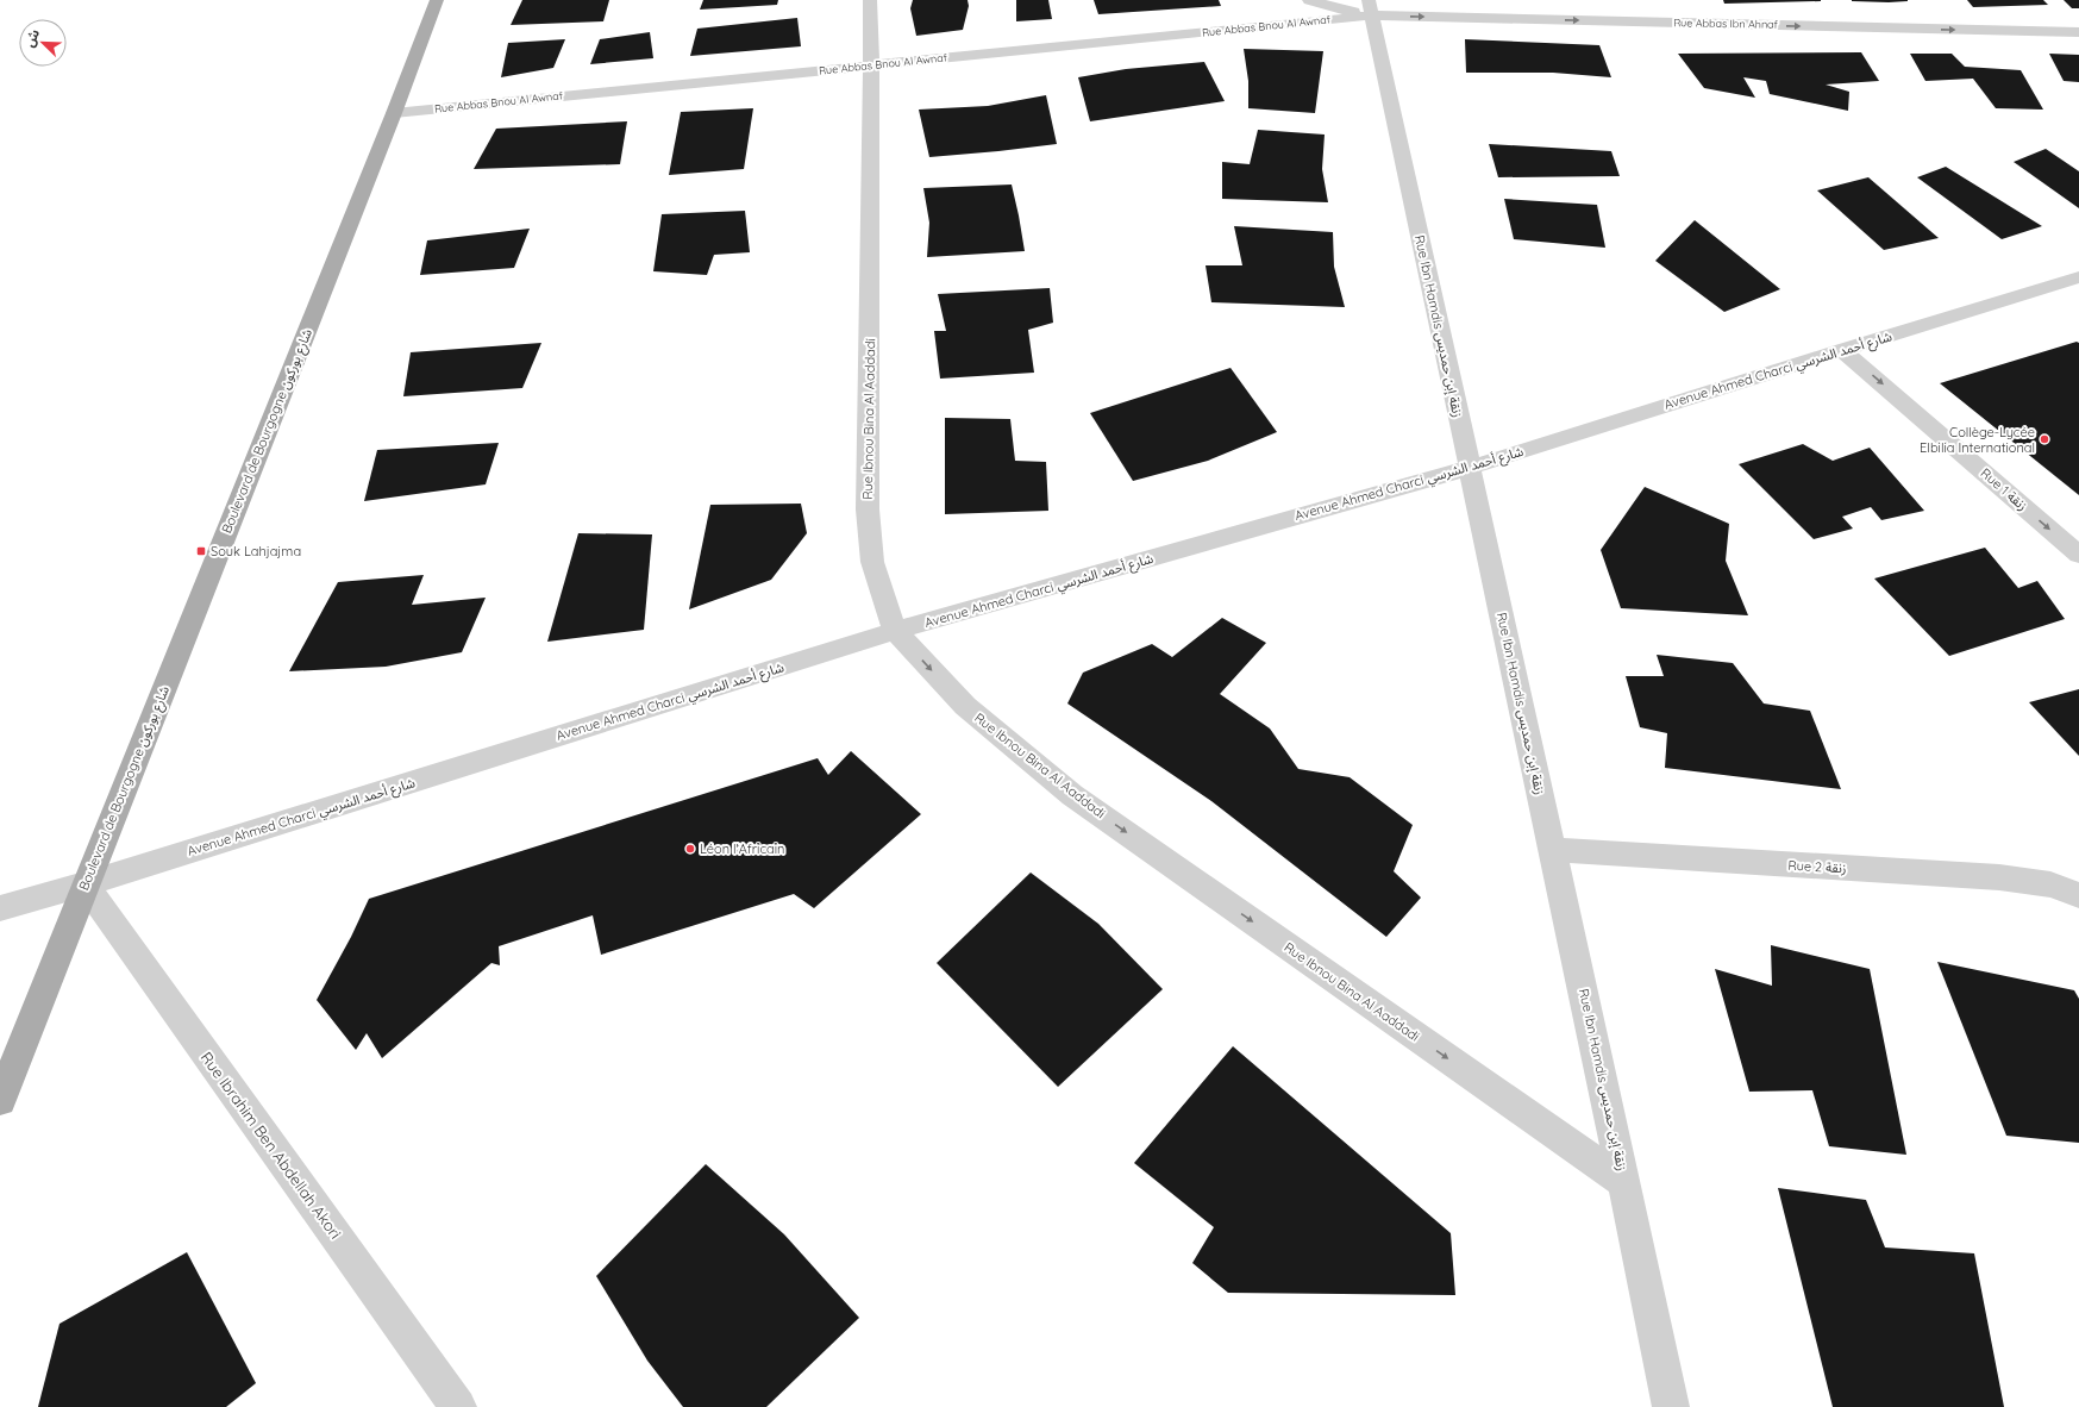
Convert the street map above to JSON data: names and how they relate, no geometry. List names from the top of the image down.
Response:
{
  "streets": {
    "main road": ["Boulevard de Bourgogne شارع بوركون"],
    "street": [
      "Rue Abbas Ibn Ahnaf",
      "Rue Abbas Bnou Al Awnaf",
      "Rue Ibn Hamdis زنقة إبن حمديس",
      "Avenue Ahmed Charci شارع أحمد الشرسي",
      "Rue Ibnou Bina Al Aaddadi",
      "Rue 1 زنقة",
      "Rue 2 زنقة",
      "Rue Ibrahim Ben Abdellah Akori"
    ]
  },
  "crossings": [
    ["Rue Abbas Ibn Ahnaf", "Rue Abbas Bnou Al Awnaf"],
    ["Rue Abbas Ibn Ahnaf", "Rue Ibn Hamdis زنقة إبن حمديس"],
    ["Rue Abbas Bnou Al Awnaf", "Rue Ibn Hamdis زنقة إبن حمديس"],
    ["Rue Abbas Bnou Al Awnaf", "Rue Ibnou Bina Al Aaddadi"],
    ["Rue Abbas Bnou Al Awnaf", "Boulevard de Bourgogne شارع بوركون"],
    ["Rue Ibn Hamdis زنقة إبن حمديس", "Avenue Ahmed Charci شارع أحمد الشرسي"],
    ["Rue Ibn Hamdis زنقة إبن حمديس", "Rue Ibnou Bina Al Aaddadi"],
    ["Rue Ibn Hamdis زنقة إبن حمديس", "Rue 2 زنقة"],
    ["Avenue Ahmed Charci شارع أحمد الشرسي", "Rue Ibnou Bina Al Aaddadi"],
    ["Avenue Ahmed Charci شارع أحمد الشرسي", "Boulevard de Bourgogne شارع بوركون"],
    ["Avenue Ahmed Charci شارع أحمد الشرسي", "Rue 1 زنقة"],
    ["Avenue Ahmed Charci شارع أحمد الشرسي", "Rue Ibrahim Ben Abdellah Akori"],
    ["Boulevard de Bourgogne شارع بوركون", "Rue Ibrahim Ben Abdellah Akori"]
  ],
  "one_way": ["Rue Abbas Ibn Ahnaf", "Rue Ibnou Bina Al Aaddadi", "Rue 1 زنقة"],
  "places": {
    "other": ["Collège-Lycée Elbilia International", "Léon l'Africain"],
    "transit": ["Souk Lahjajma"]
  },
  "north": "top left"
}
